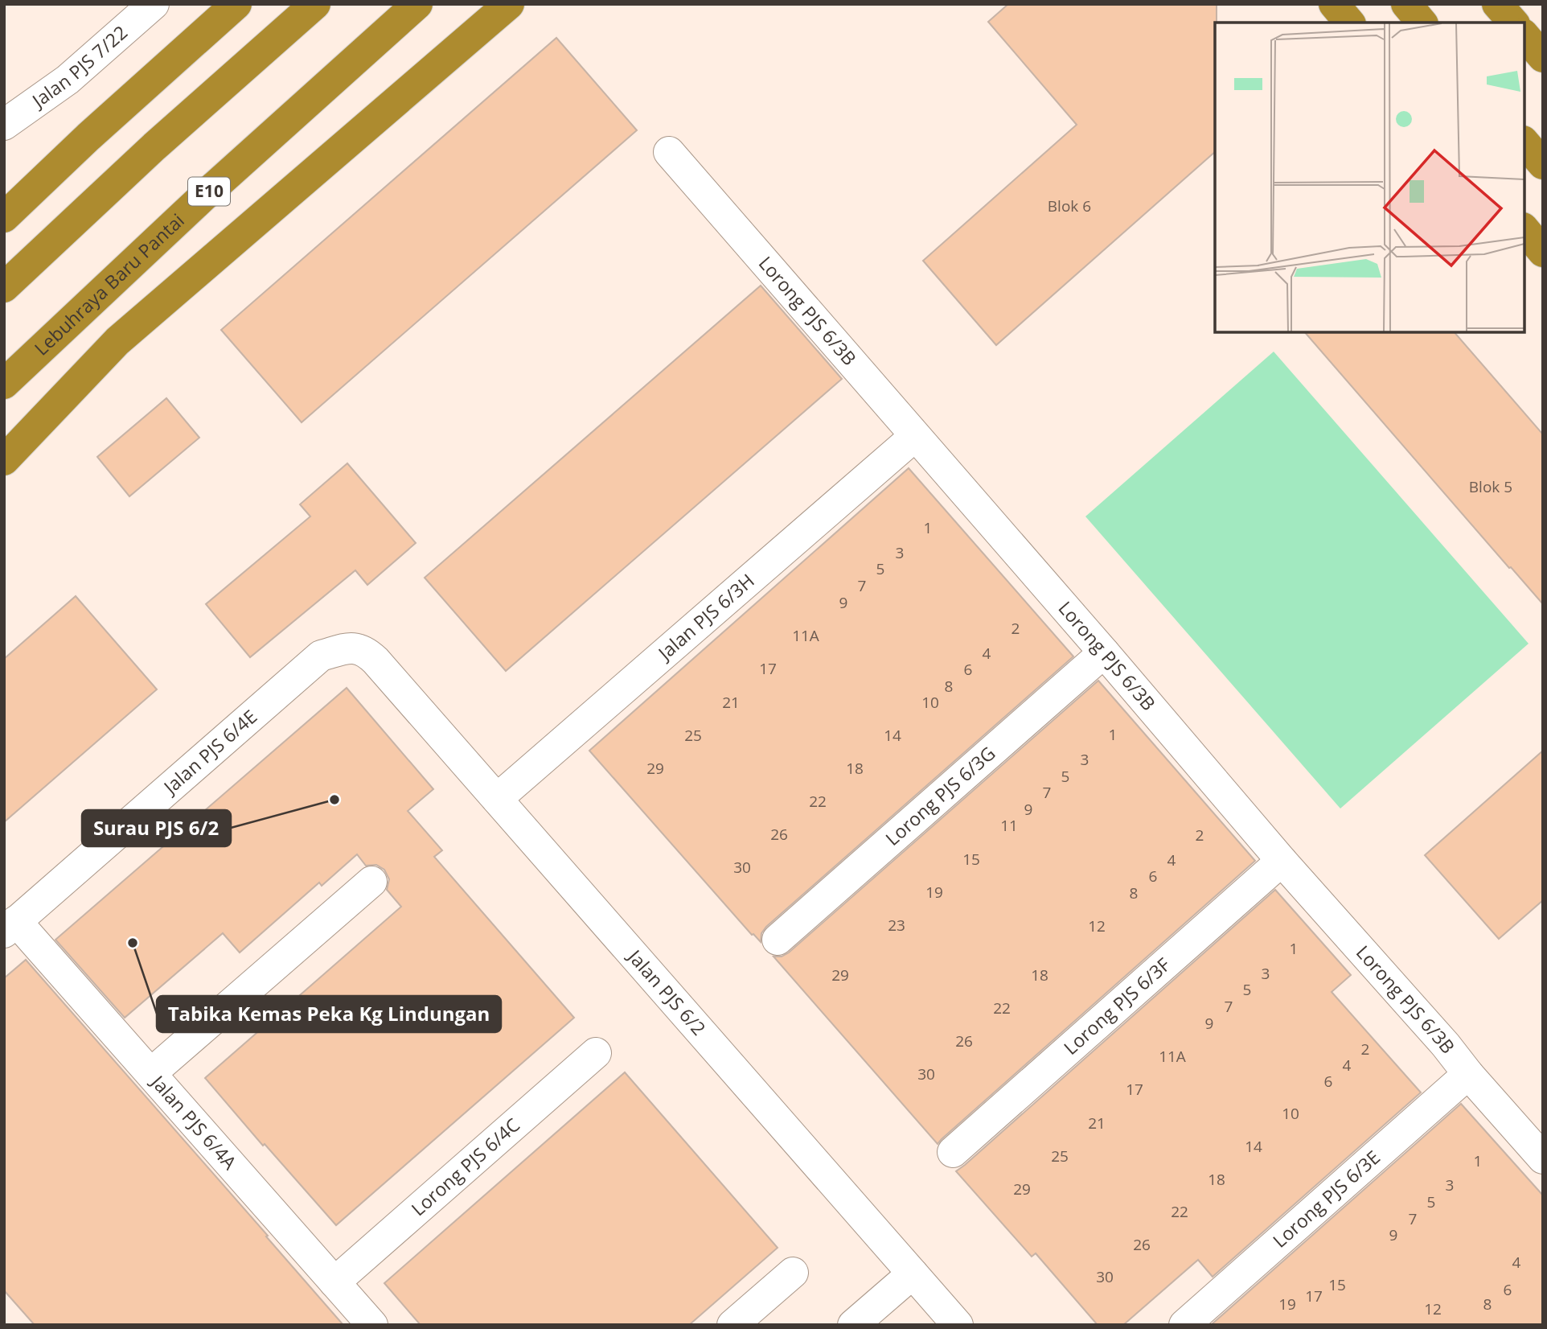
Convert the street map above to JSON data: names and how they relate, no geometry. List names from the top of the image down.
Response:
{
  "streets": {
    "highway": ["E10", "Lebuhraya Baru Pantai"],
    "street": [
      "Jalan PJS 7/22",
      "Lorong PJS 6/3B",
      "Jalan PJS 6/3H",
      "Jalan PJS 6/4E",
      "Lorong PJS 6/3G",
      "Jalan PJS 6/2",
      "Lorong PJS 6/3F",
      "Jalan PJS 6/4A",
      "Lorong PJS 6/4C",
      "Lorong PJS 6/3E"
    ]
  },
  "crossings": [
    ["Lorong PJS 6/3B", "Jalan PJS 6/3H"],
    ["Lorong PJS 6/3B", "Lorong PJS 6/3G"],
    ["Lorong PJS 6/3B", "Lorong PJS 6/3F"],
    ["Lorong PJS 6/3B", "Lorong PJS 6/3E"],
    ["Jalan PJS 6/3H", "Jalan PJS 6/2"],
    ["Jalan PJS 6/4E", "Jalan PJS 6/2"],
    ["Jalan PJS 6/4E", "Jalan PJS 6/4A"],
    ["Jalan PJS 6/4A", "Lorong PJS 6/4C"]
  ],
  "places": ["Surau PJS 6/2", "Tabika Kemas Peka Kg Lindungan"],
  "house_numbers": [
    "Blok 6",
    "Blok 5",
    "1",
    "3",
    "5",
    "7",
    "9",
    "2",
    "11A",
    "4",
    "17",
    "6",
    "8",
    "21",
    "10",
    "1",
    "25",
    "14",
    "3",
    "29",
    "18",
    "5",
    "7",
    "22",
    "9",
    "11",
    "26",
    "2",
    "15",
    "4",
    "30",
    "6",
    "19",
    "8",
    "23",
    "12",
    "1",
    "3",
    "29",
    "18",
    "5",
    "7",
    "22",
    "9",
    "26",
    "2",
    "11A",
    "4",
    "30",
    "6",
    "17",
    "10",
    "21",
    "14",
    "25",
    "1",
    "18",
    "3",
    "29",
    "5",
    "22",
    "7",
    "9",
    "26",
    "4",
    "30",
    "15",
    "6",
    "17",
    "19",
    "8",
    "12"
  ]
}
